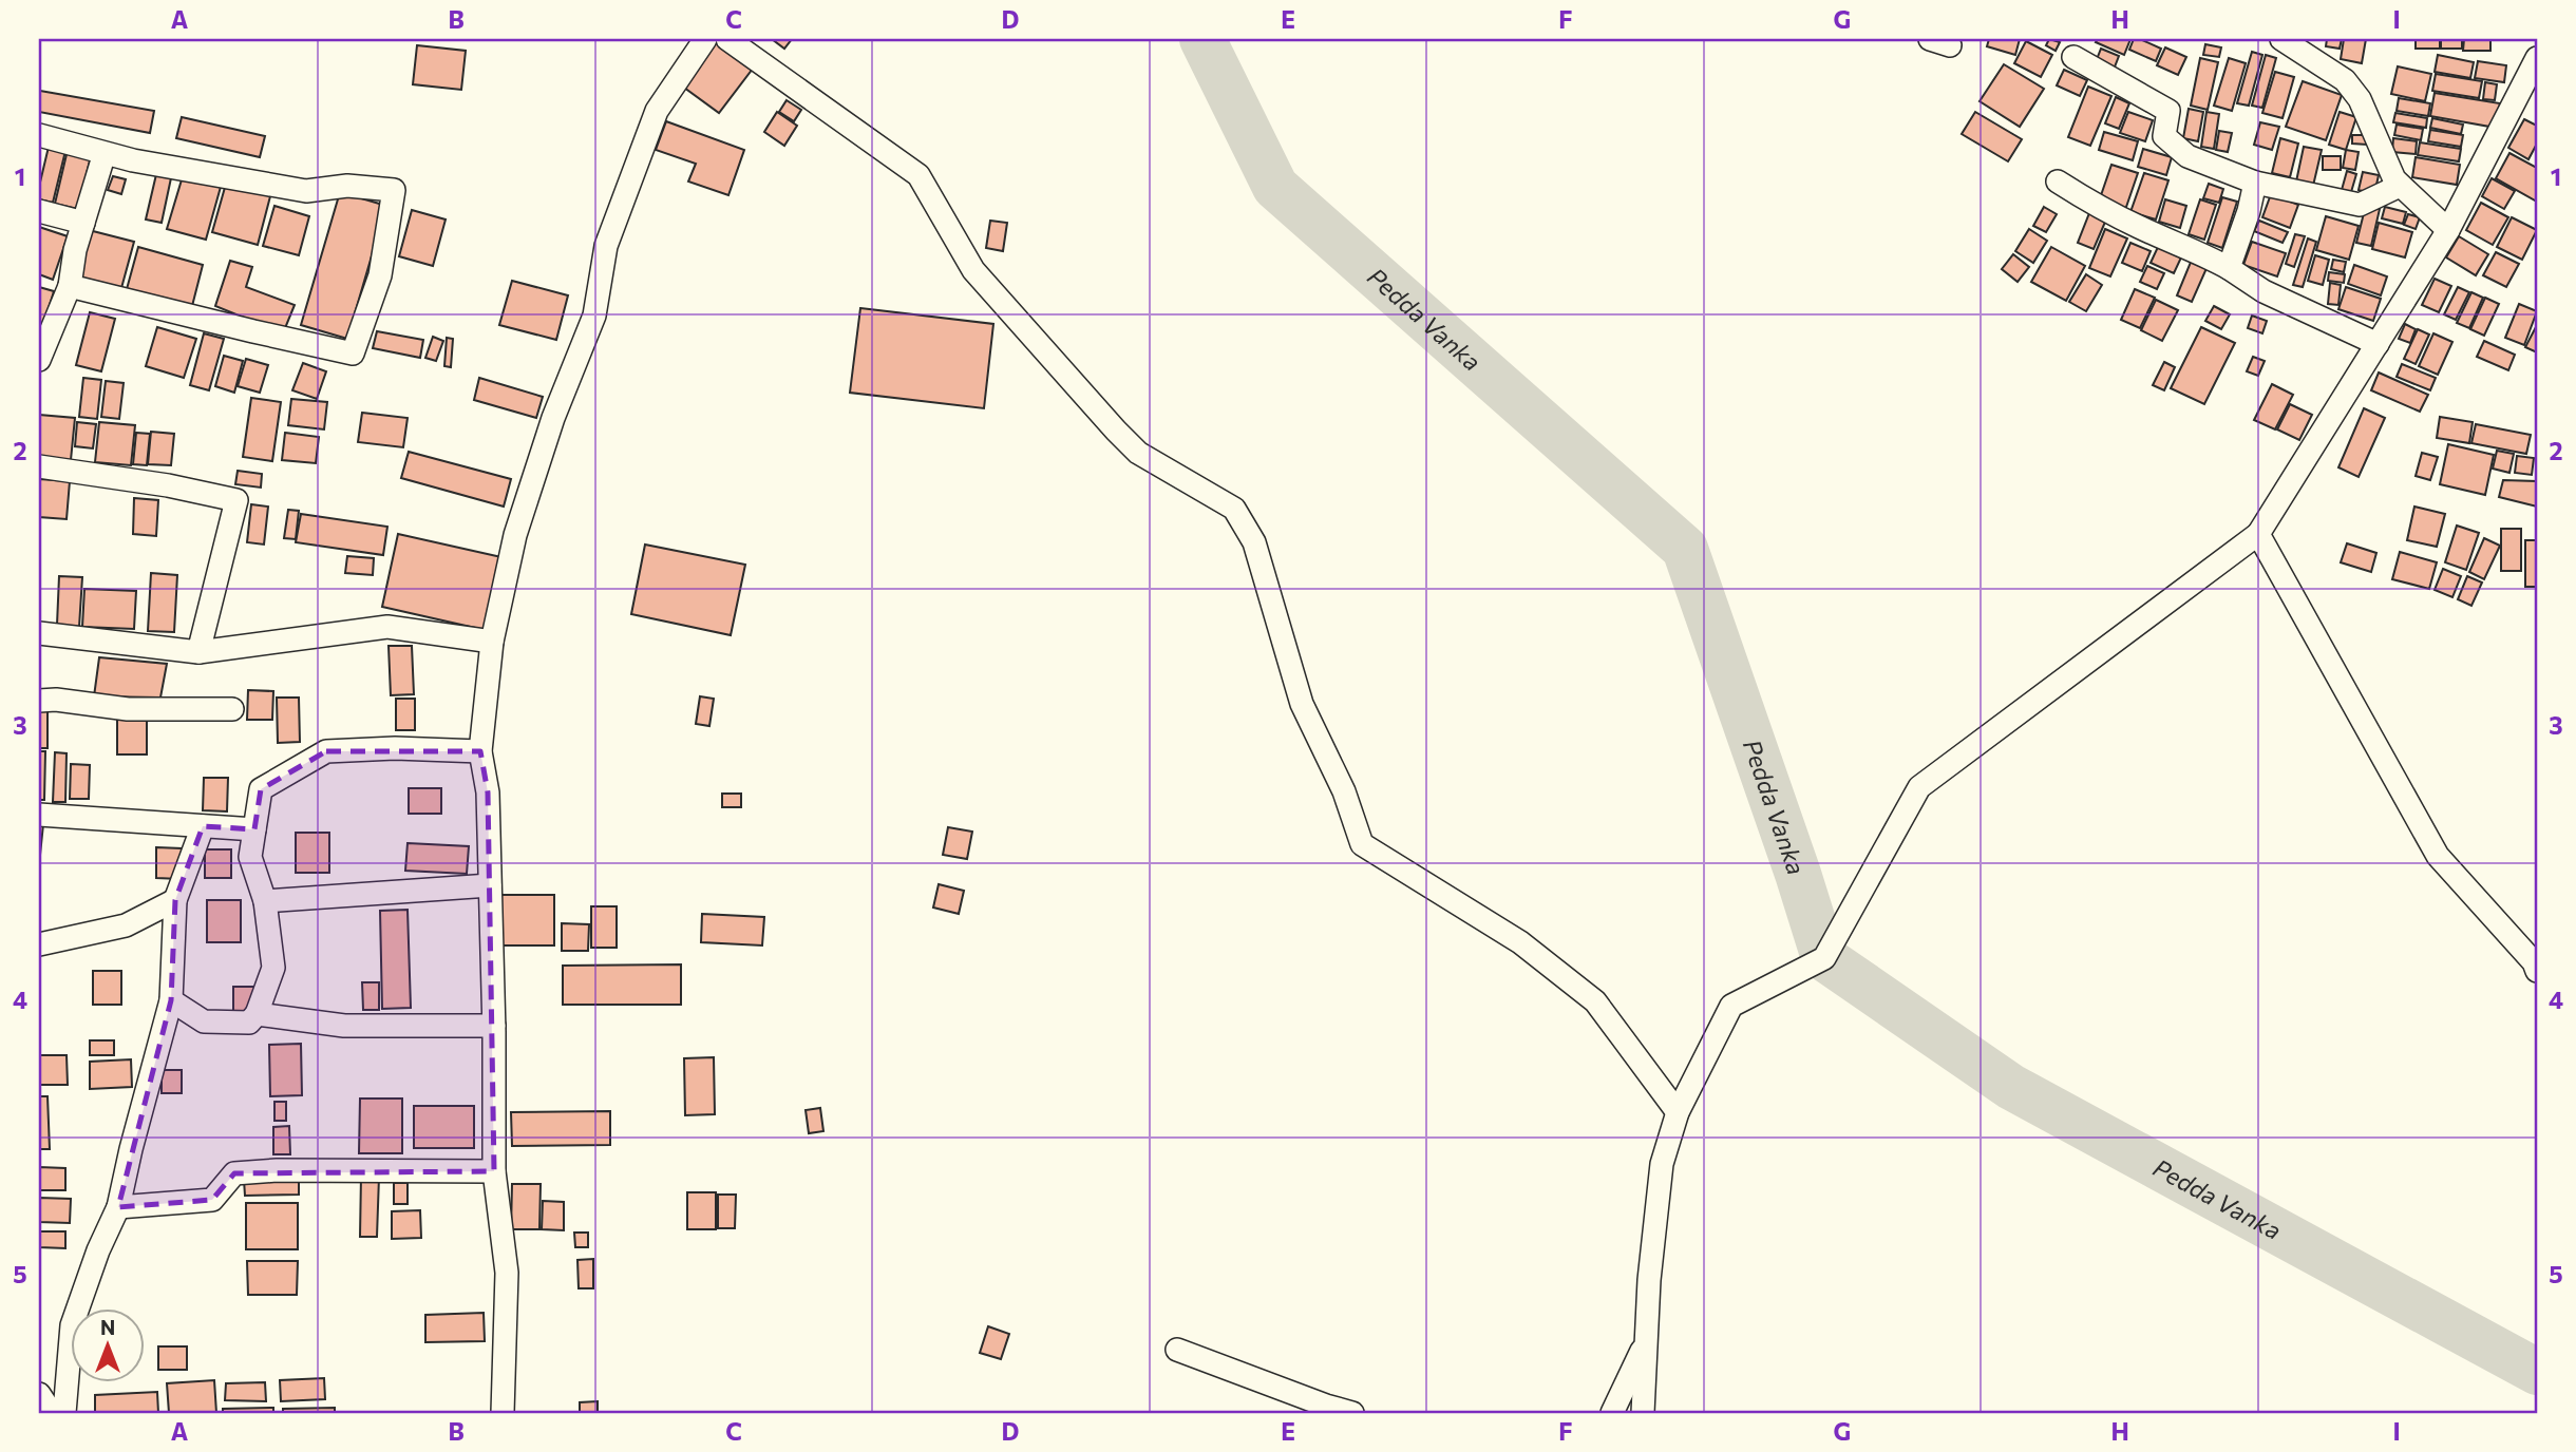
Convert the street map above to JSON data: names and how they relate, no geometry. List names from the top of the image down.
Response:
{
  "water": ["Pedda Vanka"],
  "north": "top",
  "grid": {
    "columns": [
      "A",
      "B",
      "C",
      "D",
      "E",
      "F",
      "G",
      "H",
      "I"
    ],
    "rows": [
      "1",
      "2",
      "3",
      "4",
      "5"
    ]
  }
}
